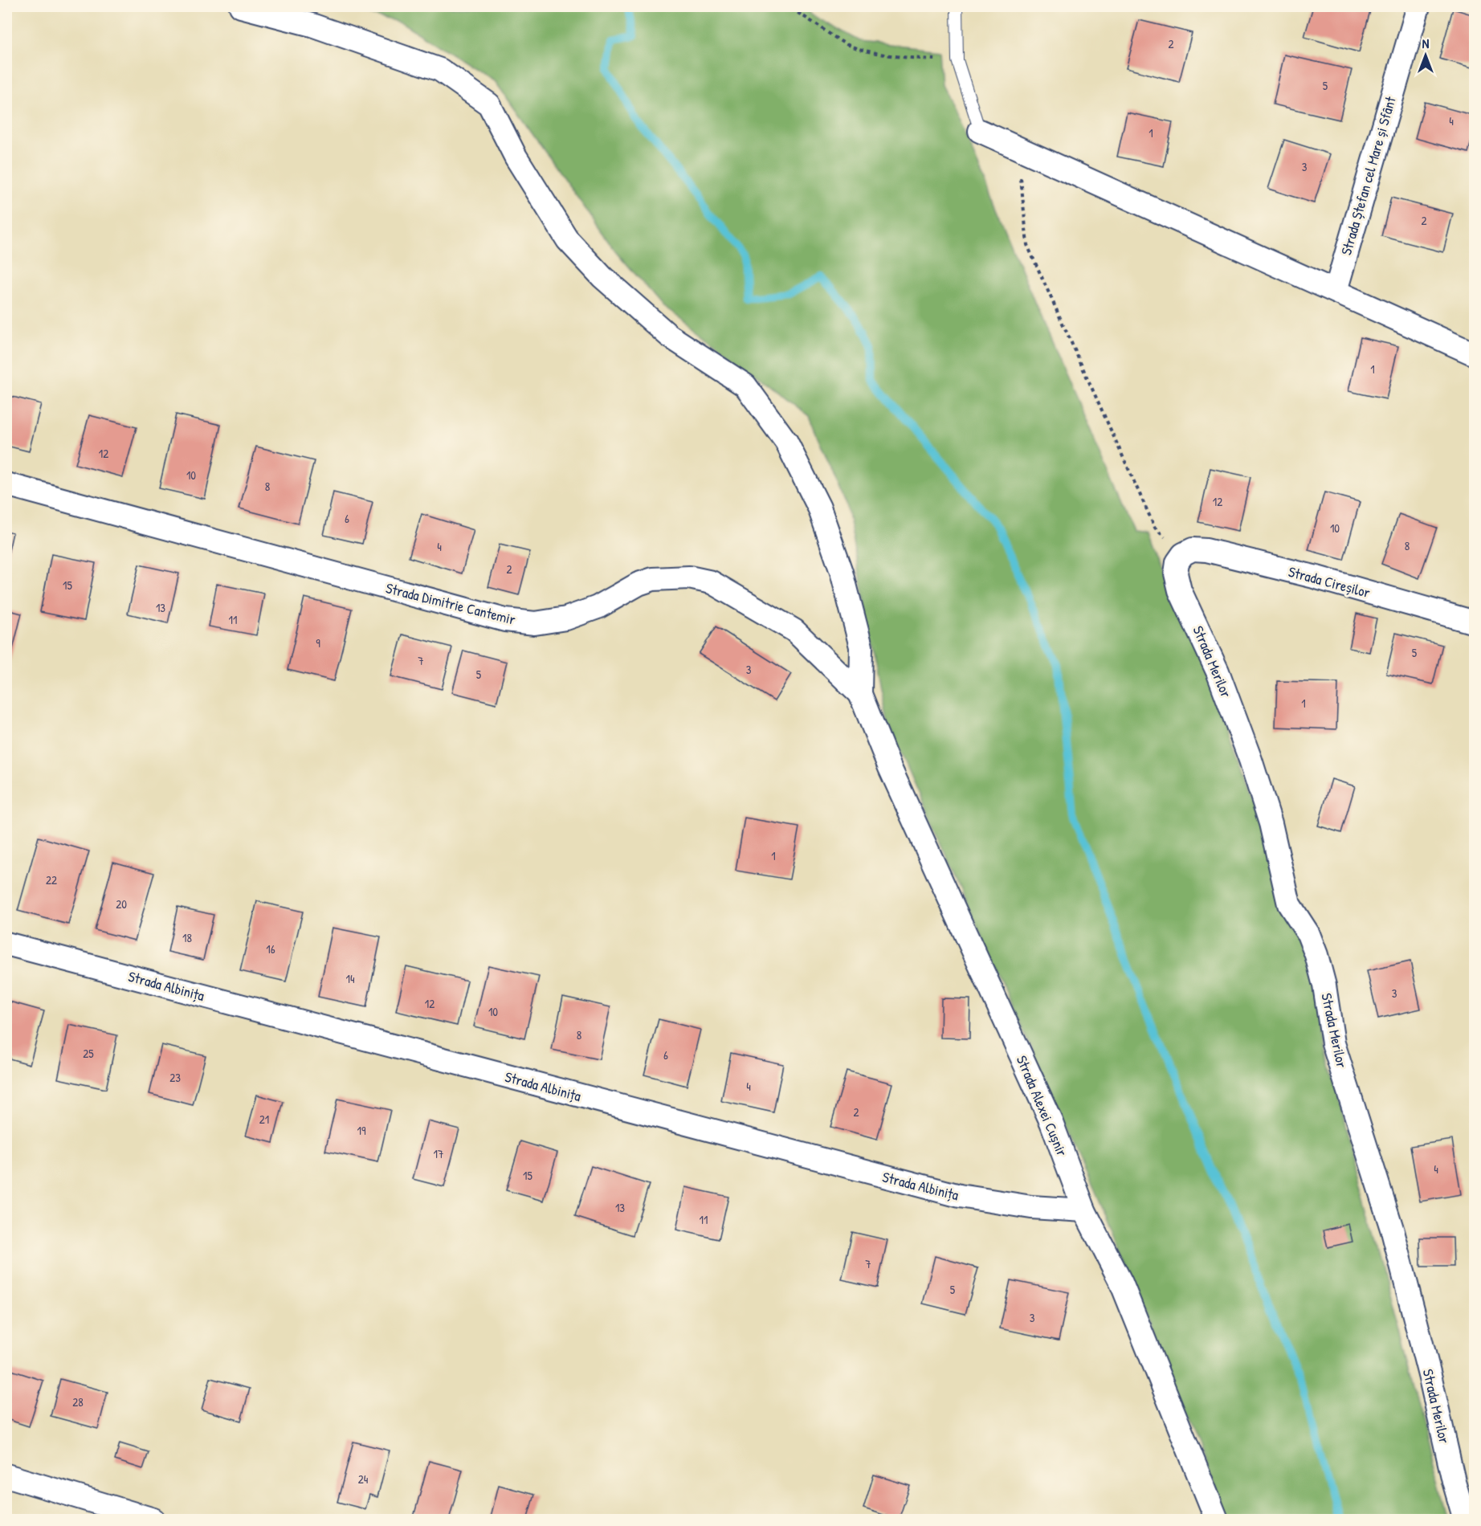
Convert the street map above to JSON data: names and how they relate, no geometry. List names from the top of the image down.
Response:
{
  "streets": {
    "street": [
      "Strada Ștefan cel Mare și Sfânt",
      "Strada Cireșilor",
      "Strada Dimitrie Cantemir",
      "Strada Merilor",
      "Strada Albinița",
      "Strada Alexei Cușnir"
    ]
  },
  "crossings": [
    ["Strada Cireșilor", "Strada Merilor"],
    ["Strada Dimitrie Cantemir", "Strada Alexei Cușnir"],
    ["Strada Albinița", "Strada Alexei Cușnir"]
  ],
  "house_numbers": [
    "2",
    "5",
    "4",
    "1",
    "3",
    "2",
    "1",
    "12",
    "10",
    "8",
    "12",
    "6",
    "10",
    "8",
    "4",
    "2",
    "15",
    "13",
    "11",
    "9",
    "5",
    "7",
    "3",
    "5",
    "1",
    "1",
    "22",
    "20",
    "18",
    "16",
    "14",
    "3",
    "12",
    "10",
    "8",
    "25",
    "6",
    "23",
    "4",
    "2",
    "21",
    "19",
    "17",
    "4",
    "15",
    "13",
    "11",
    "7",
    "5",
    "3",
    "28",
    "24"
  ],
  "north": "top"
}
